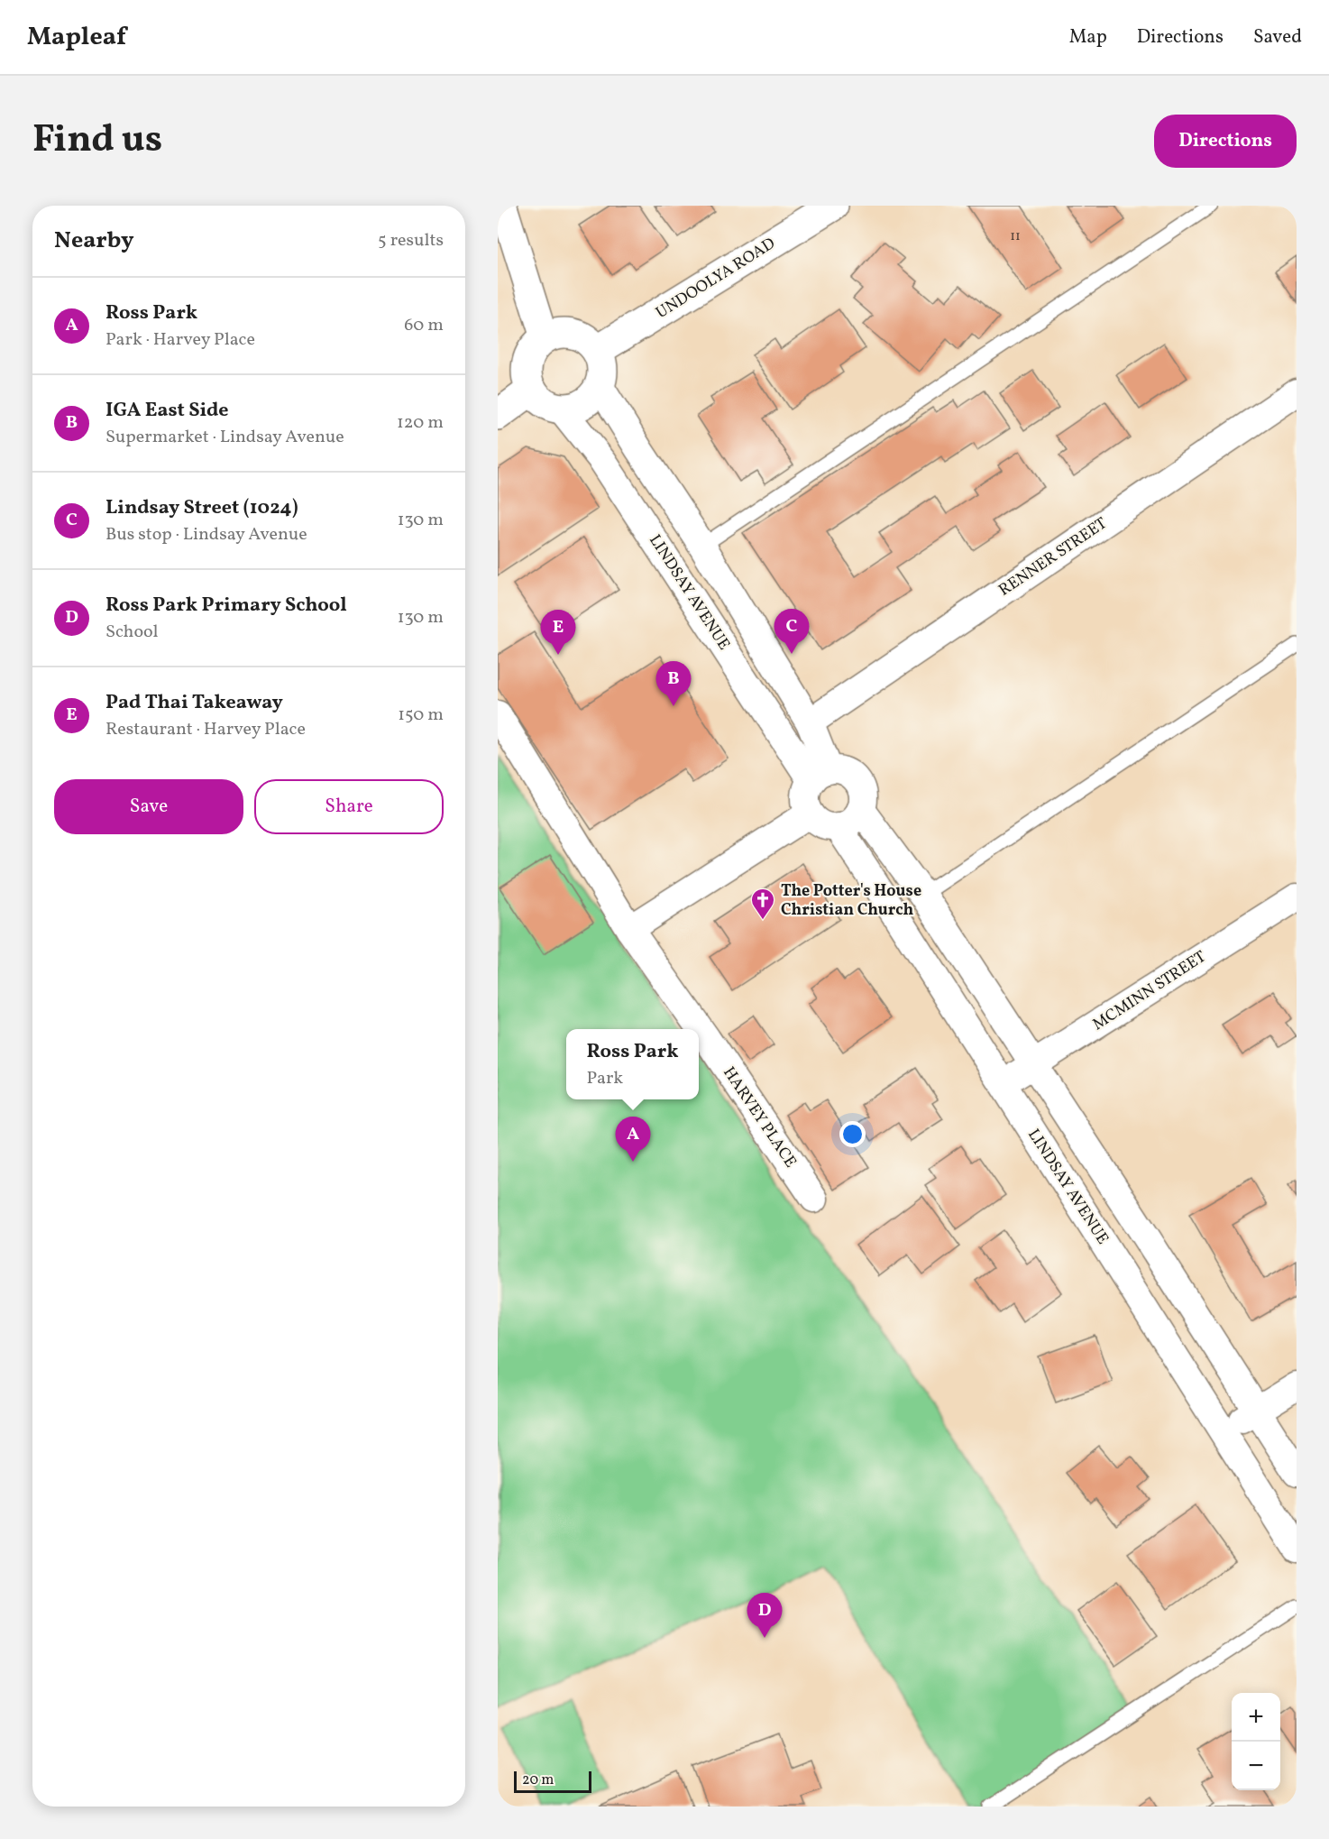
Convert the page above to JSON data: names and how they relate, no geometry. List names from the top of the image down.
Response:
{
  "streets": {
    "main road": ["UNDOOLYA ROAD"],
    "street": [
      "RENNER STREET",
      "LINDSAY AVENUE",
      "MCMINN STREET",
      "HARVEY PLACE"
    ]
  },
  "crossings": [
    ["UNDOOLYA ROAD", "LINDSAY AVENUE"],
    ["RENNER STREET", "LINDSAY AVENUE"],
    ["LINDSAY AVENUE", "MCMINN STREET"]
  ],
  "places": {
    "church": ["The Potter's House Christian Church"]
  },
  "house_numbers": ["11"],
  "scale_bar": "20 m",
  "page": {
    "header": "Mapleaf",
    "nav": ["Map", "Directions", "Saved"],
    "title": "Find us",
    "buttons": [
      "Directions",
      ["Save", "Share"]
    ],
    "heading": ["Nearby", "5 results"],
    "list": [
      {
        "mark": "A",
        "name": "Ross Park",
        "note": "Park · Harvey Place",
        "value": "60 m"
      },
      {
        "mark": "B",
        "name": "IGA East Side",
        "note": "Supermarket · Lindsay Avenue",
        "value": "120 m"
      },
      {
        "mark": "C",
        "name": "Lindsay Street (1024)",
        "note": "Bus stop · Lindsay Avenue",
        "value": "130 m"
      },
      {
        "mark": "D",
        "name": "Ross Park Primary School",
        "note": "School",
        "value": "130 m"
      },
      {
        "mark": "E",
        "name": "Pad Thai Takeaway",
        "note": "Restaurant · Harvey Place",
        "value": "150 m"
      }
    ],
    "pins": [
      "C",
      "E",
      "B",
      "A",
      "D"
    ],
    "popup": ["Ross Park", "Park"],
    "map_buttons": ["+", "−"],
    "scale": "20 m"
  }
}
